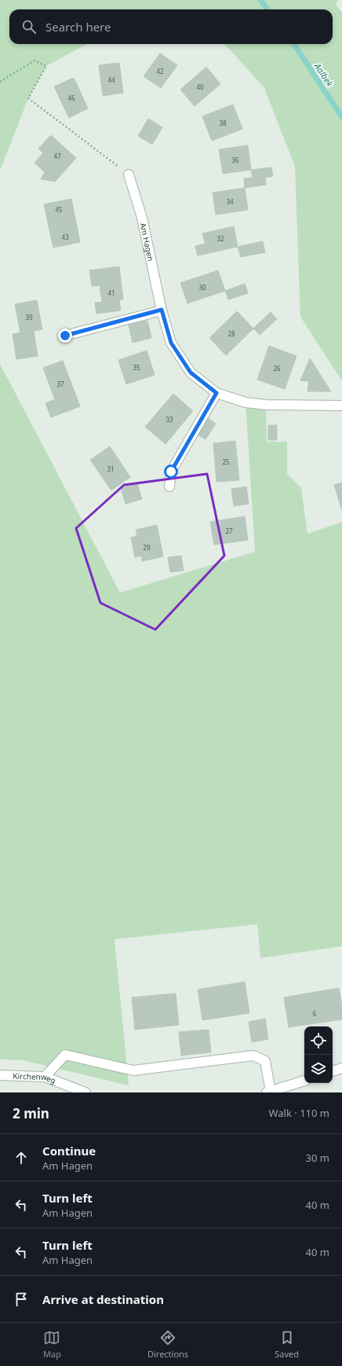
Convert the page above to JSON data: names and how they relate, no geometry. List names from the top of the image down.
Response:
{
  "streets": {
    "street": ["Am Hagen", "Kirchenweg"]
  },
  "water": ["Aalbek"],
  "house_numbers": [
    "42",
    "44",
    "40",
    "46",
    "38",
    "47",
    "36",
    "34",
    "45",
    "43",
    "32",
    "30",
    "41",
    "39",
    "28",
    "35",
    "26",
    "37",
    "33",
    "25",
    "31",
    "27",
    "29",
    "6"
  ],
  "page": {
    "search": "Search here",
    "heading": ["2 min", "Walk · 110 m"],
    "list": [
      ["Continue", "Am Hagen", "30 m"],
      ["Turn left", "Am Hagen", "40 m"],
      ["Turn left", "Am Hagen", "40 m"],
      "Arrive at destination"
    ],
    "nav": ["Map", "Directions", "Saved"]
  }
}
